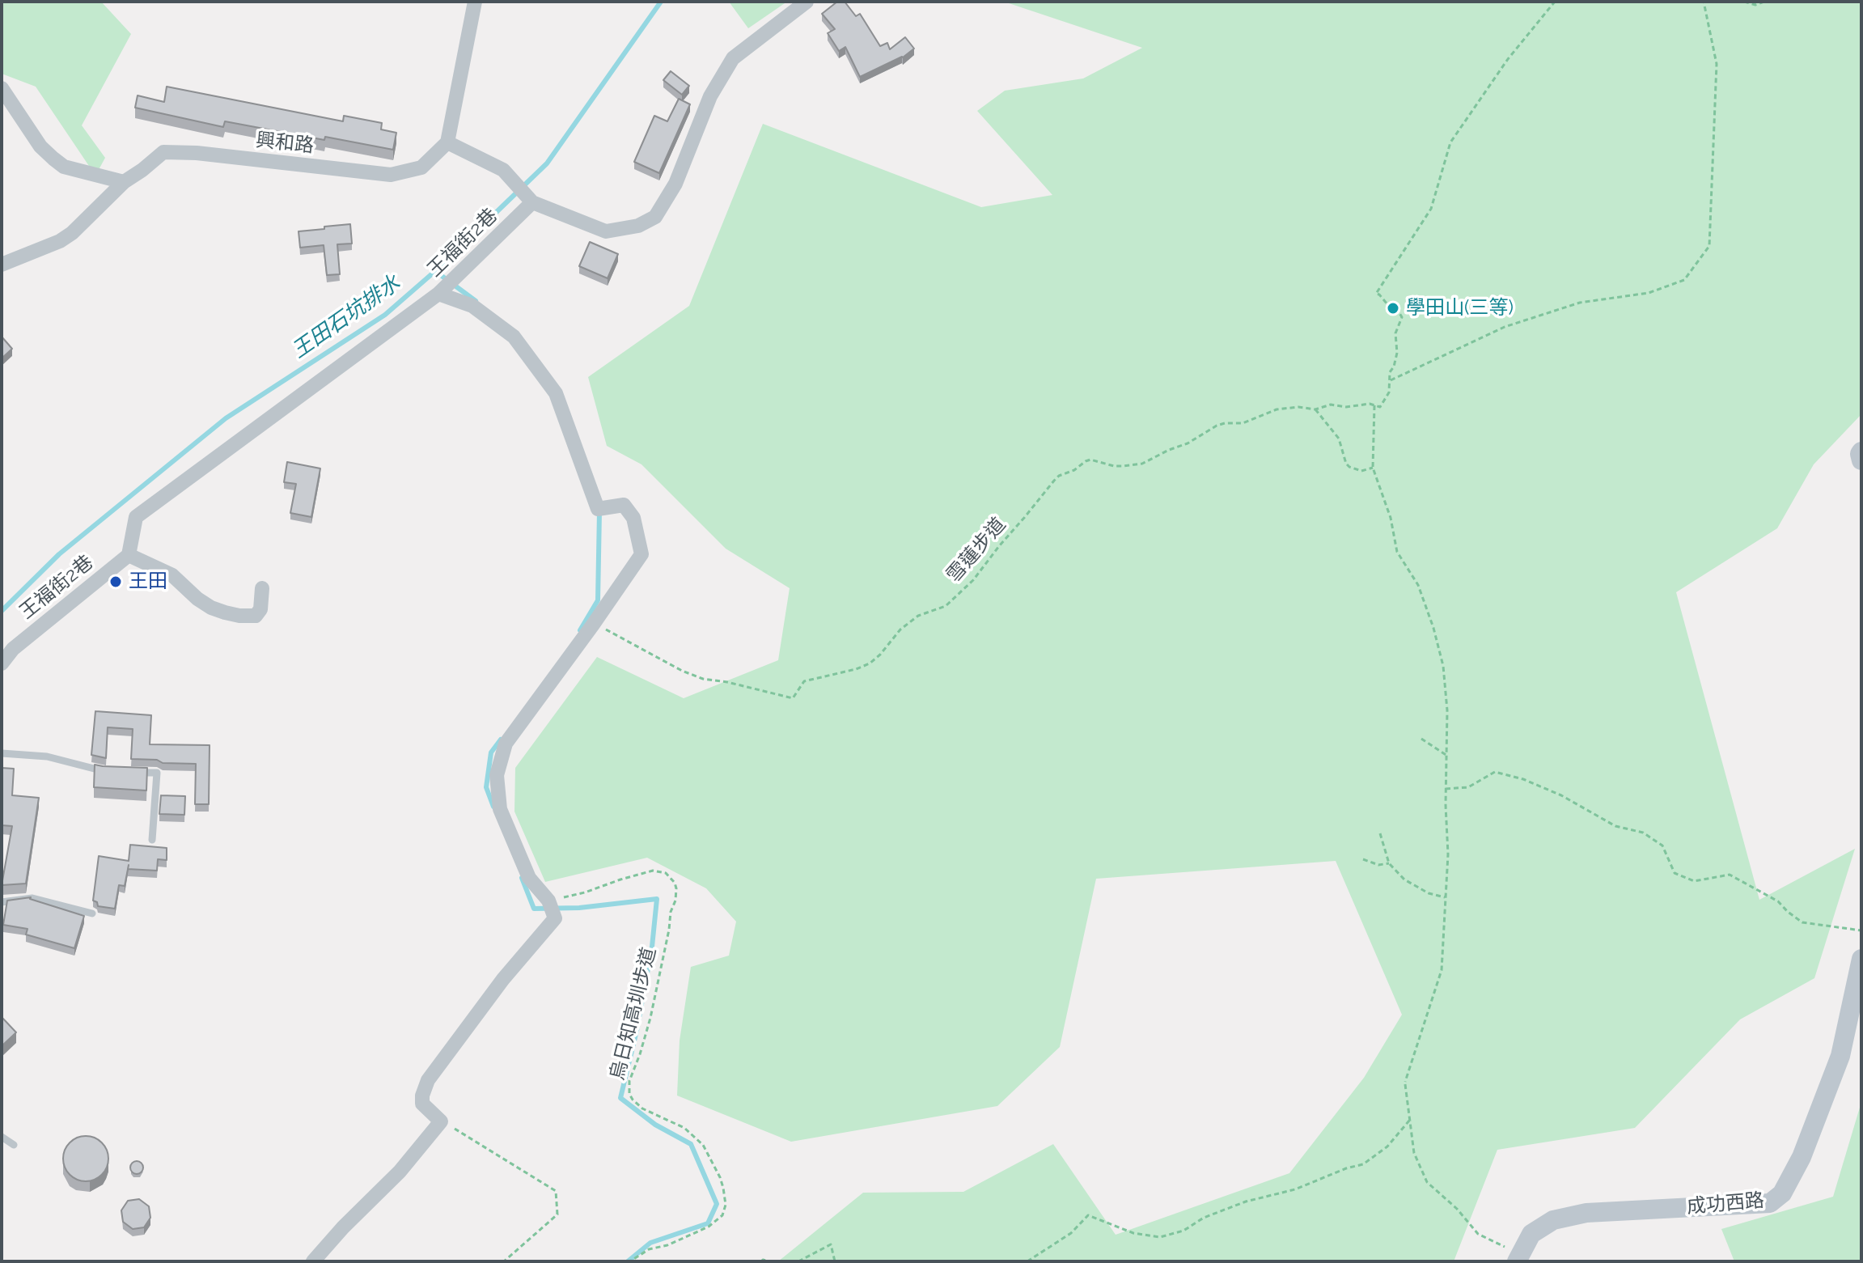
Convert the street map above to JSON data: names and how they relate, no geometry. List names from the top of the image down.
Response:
{
  "streets": {
    "street": ["興和路", "王福街2巷", "成功西路"],
    "path": ["雪蓮步道", "烏日知高圳步道"]
  },
  "water": ["王田石坑排水"],
  "places": ["學田山(三等)", "王田"]
}
